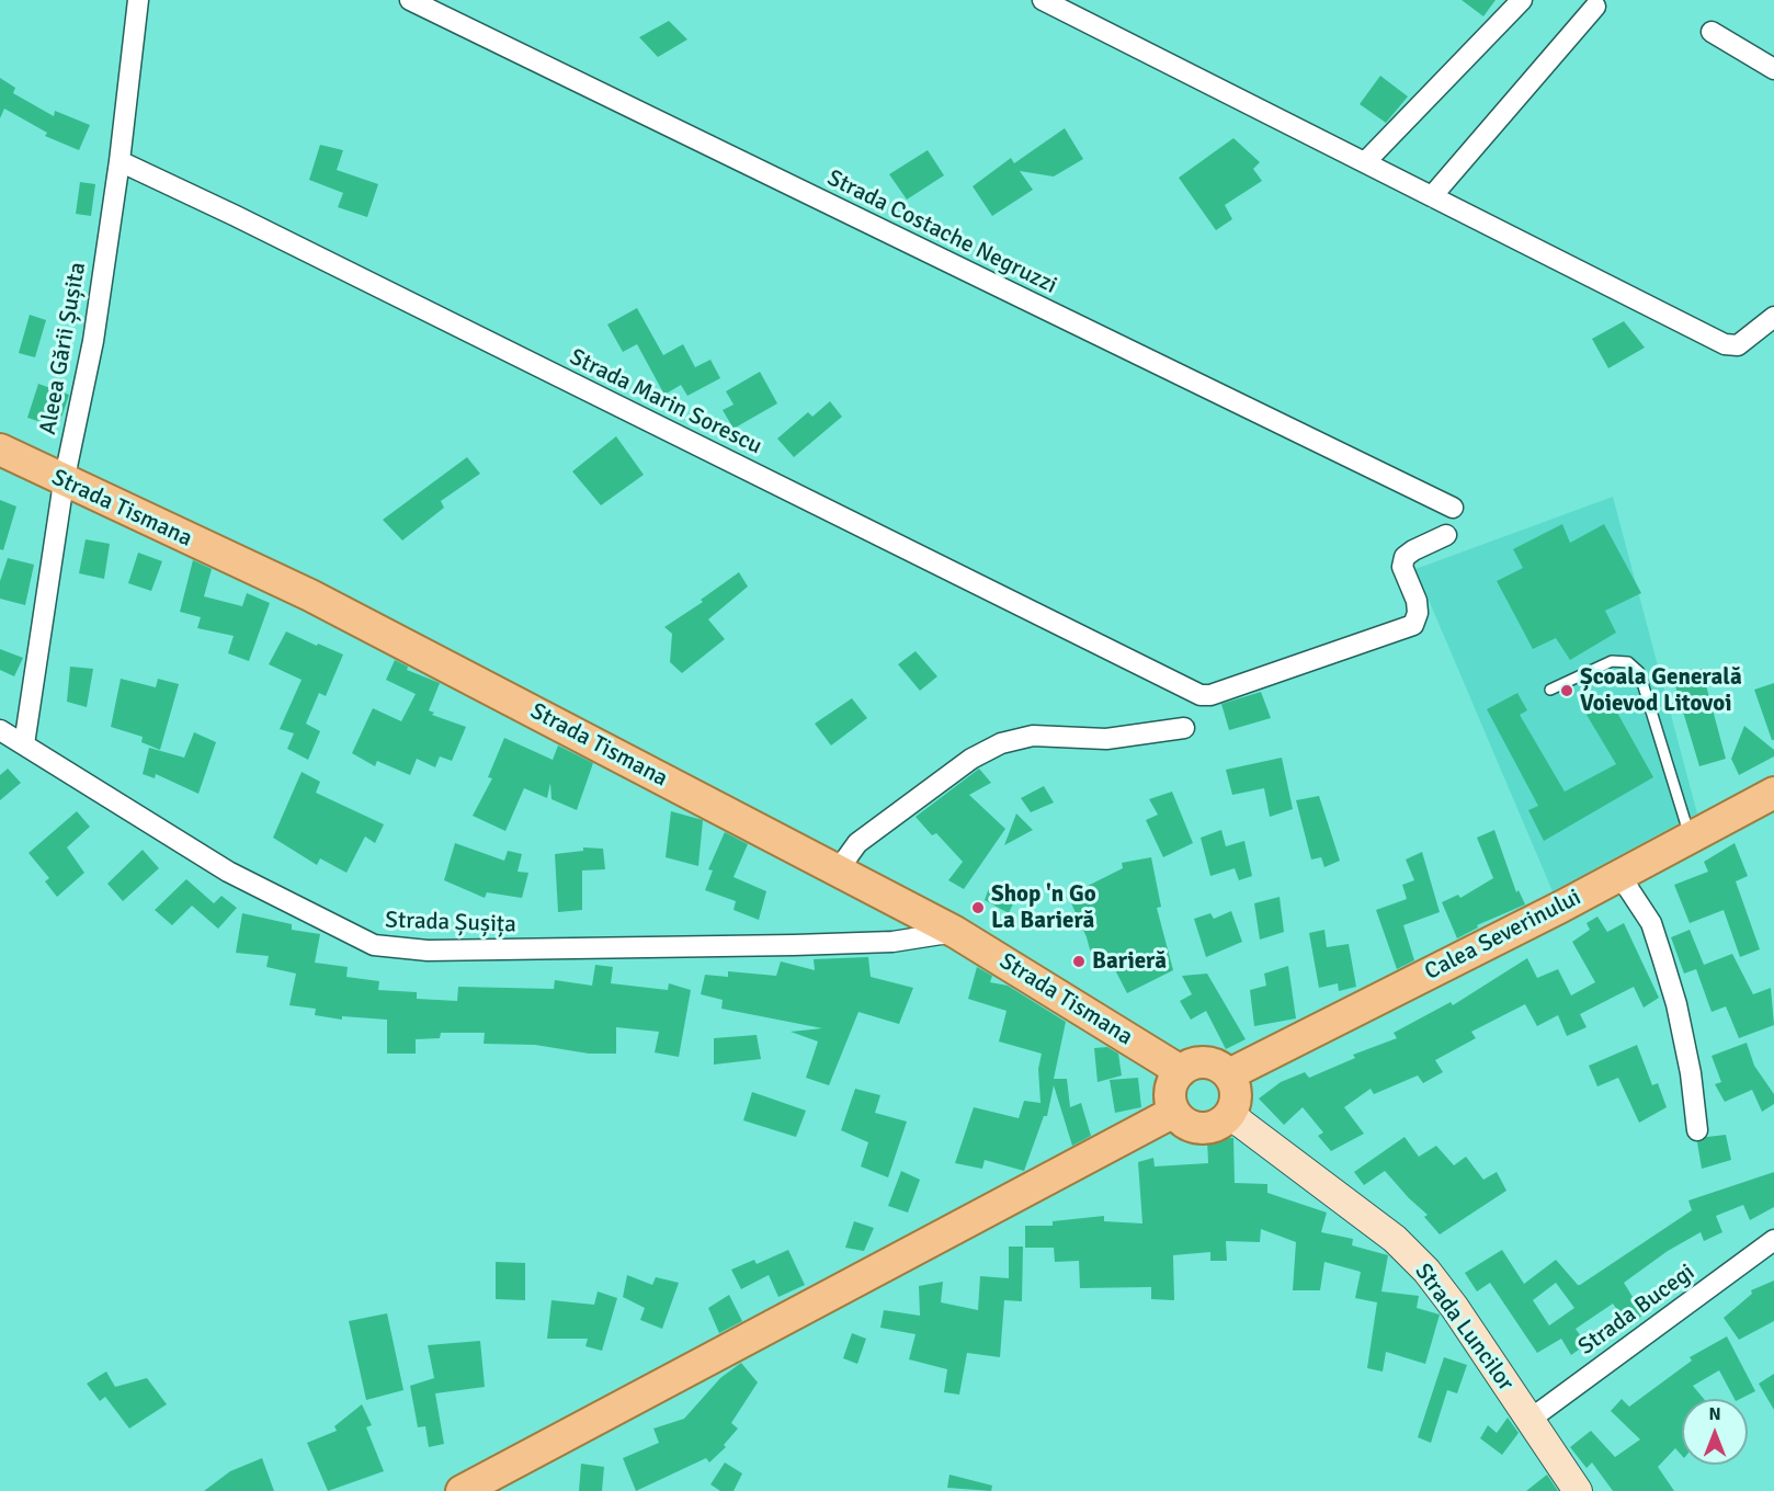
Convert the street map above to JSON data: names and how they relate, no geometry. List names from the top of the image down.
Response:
{
  "streets": {
    "main road": ["Strada Tismana", "Calea Severinului", "Strada Luncilor"],
    "street": [
      "Strada Costache Negruzzi",
      "Aleea Gării Șușita",
      "Strada Marin Sorescu",
      "Strada Șușița",
      "Strada Bucegi"
    ]
  },
  "crossings": [
    ["Aleea Gării Șușita", "Strada Marin Sorescu"],
    ["Aleea Gării Șușita", "Strada Tismana"],
    ["Aleea Gării Șușita", "Strada Șușița"],
    ["Strada Tismana", "Strada Șușița"],
    ["Strada Tismana", "Calea Severinului"],
    ["Strada Tismana", "Strada Luncilor"],
    ["Calea Severinului", "Strada Luncilor"],
    ["Strada Bucegi", "Strada Luncilor"]
  ],
  "places": ["Școala Generală Voievod Litovoi", "Shop 'n Go La Barieră", "Barieră"],
  "north": "top"
}
